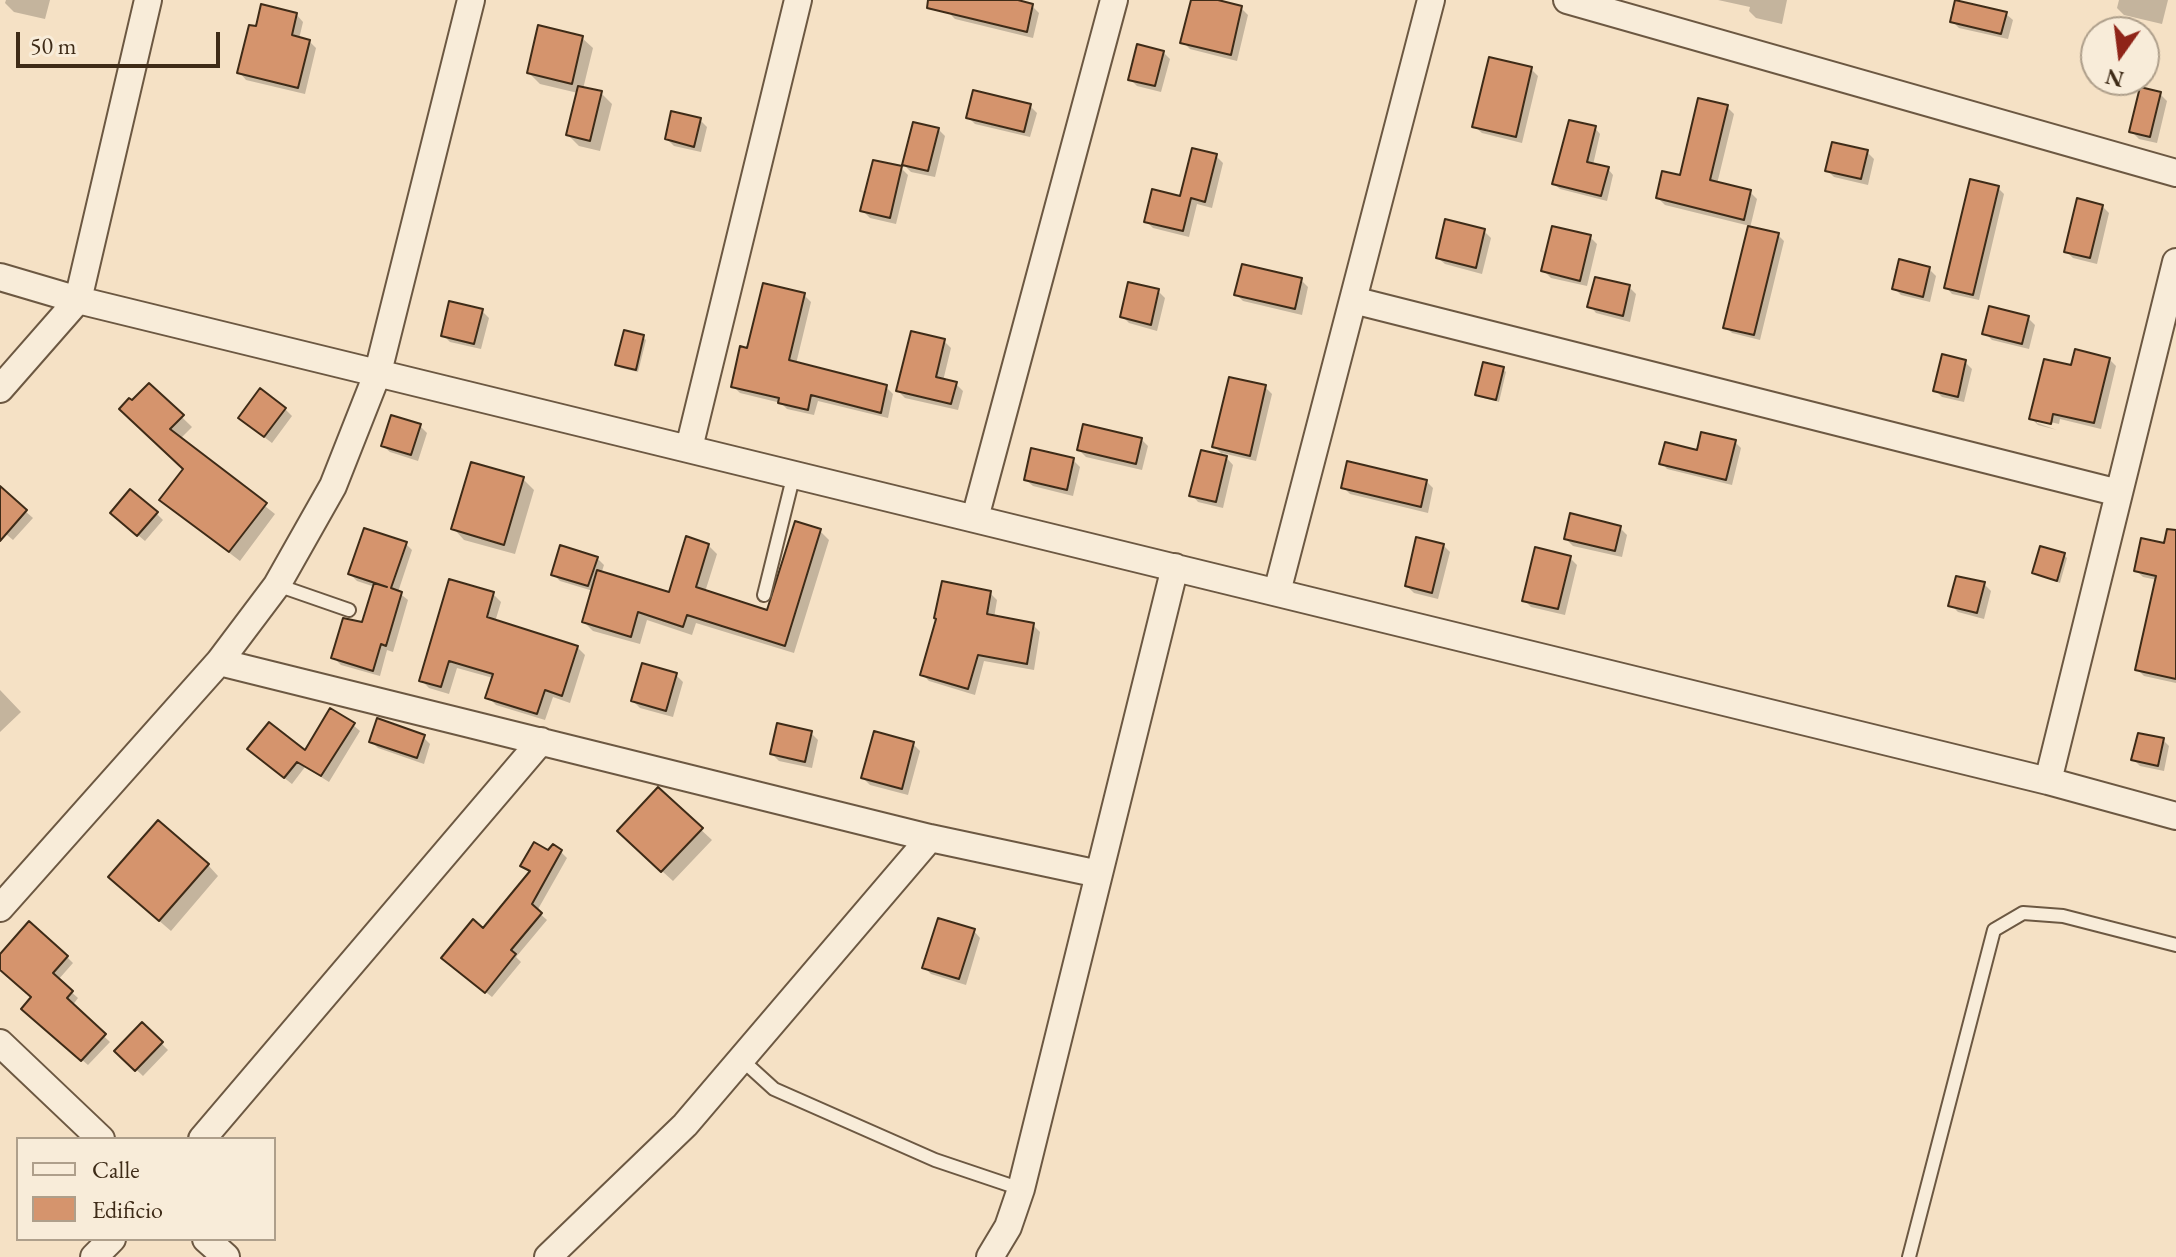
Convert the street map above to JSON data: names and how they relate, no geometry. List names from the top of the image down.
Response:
{
  "legend": ["Calle", "Edificio"],
  "scale_bar": "50 m",
  "north": "bottom"
}
